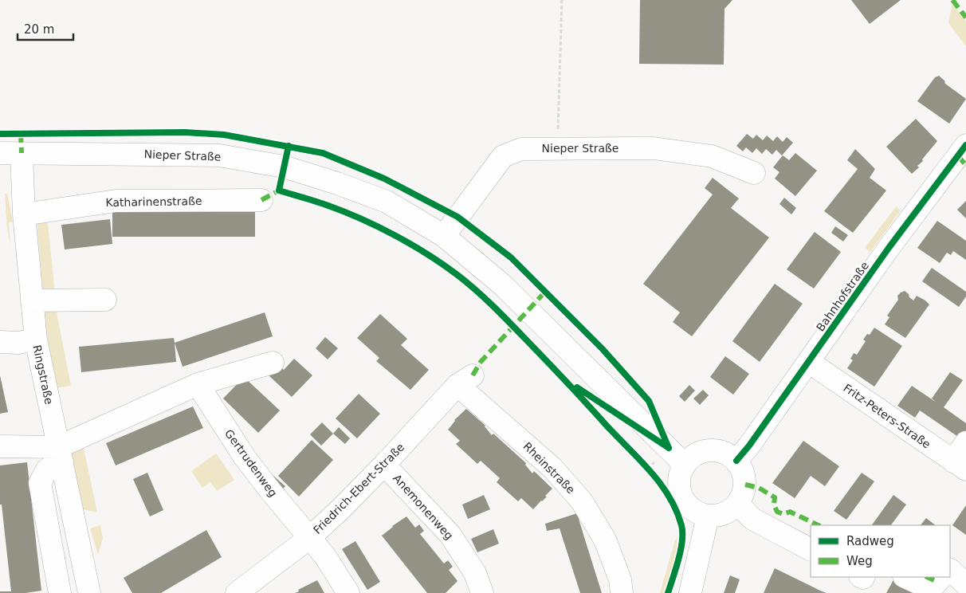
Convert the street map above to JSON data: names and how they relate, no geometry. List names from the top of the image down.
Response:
{
  "streets": {
    "street": [
      "Nieper Straße",
      "Katharinenstraße",
      "Bahnhofstraße",
      "Ringstraße",
      "Fritz-Peters-Straße",
      "Gertrudenweg",
      "Rheinstraße",
      "Friedrich-Ebert-Straße",
      "Anemonenweg"
    ]
  },
  "crossings": [
    ["Nieper Straße", "Bahnhofstraße"],
    ["Nieper Straße", "Ringstraße"],
    ["Katharinenstraße", "Ringstraße"],
    ["Bahnhofstraße", "Fritz-Peters-Straße"],
    ["Gertrudenweg", "Friedrich-Ebert-Straße"],
    ["Rheinstraße", "Friedrich-Ebert-Straße"],
    ["Friedrich-Ebert-Straße", "Anemonenweg"]
  ],
  "legend": ["Radweg", "Weg"],
  "scale_bar": "20 m"
}
